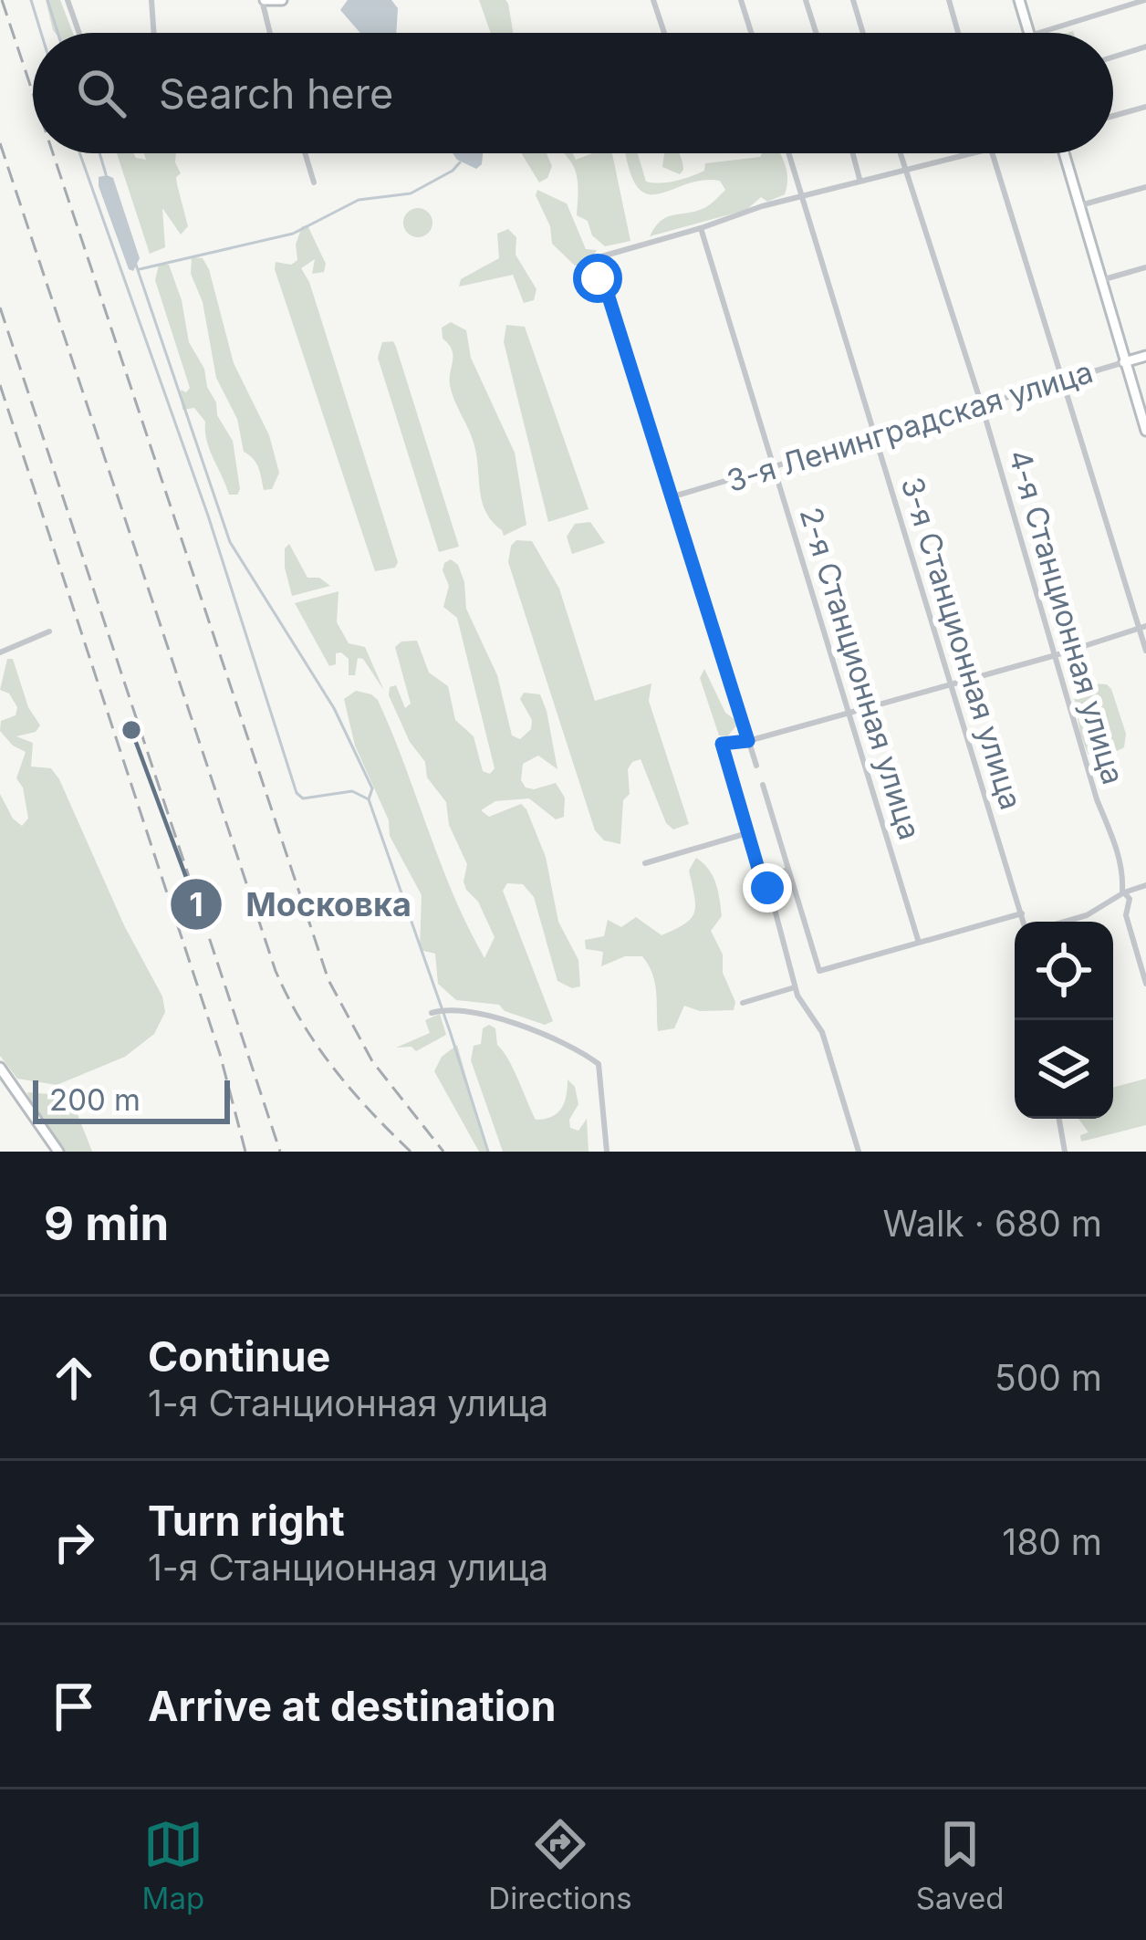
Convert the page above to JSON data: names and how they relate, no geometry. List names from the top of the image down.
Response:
{
  "streets": {
    "main road": ["3-я Ленинградская улица"],
    "street": ["4-я Станционная улица", "3-я Станционная улица", "2-я Станционная улица"]
  },
  "crossings": [
    ["3-я Ленинградская улица", "4-я Станционная улица"],
    ["3-я Ленинградская улица", "3-я Станционная улица"],
    ["3-я Ленинградская улица", "2-я Станционная улица"]
  ],
  "places": ["Московка"],
  "scale_bar": "200 m",
  "page": {
    "search": "Search here",
    "scale": "200 m",
    "heading": ["9 min", "Walk · 680 m"],
    "list": [
      ["Continue", "1-я Станционная улица", "500 m"],
      ["Turn right", "1-я Станционная улица", "180 m"],
      "Arrive at destination"
    ],
    "nav": ["Map", "Directions", "Saved"]
  }
}
